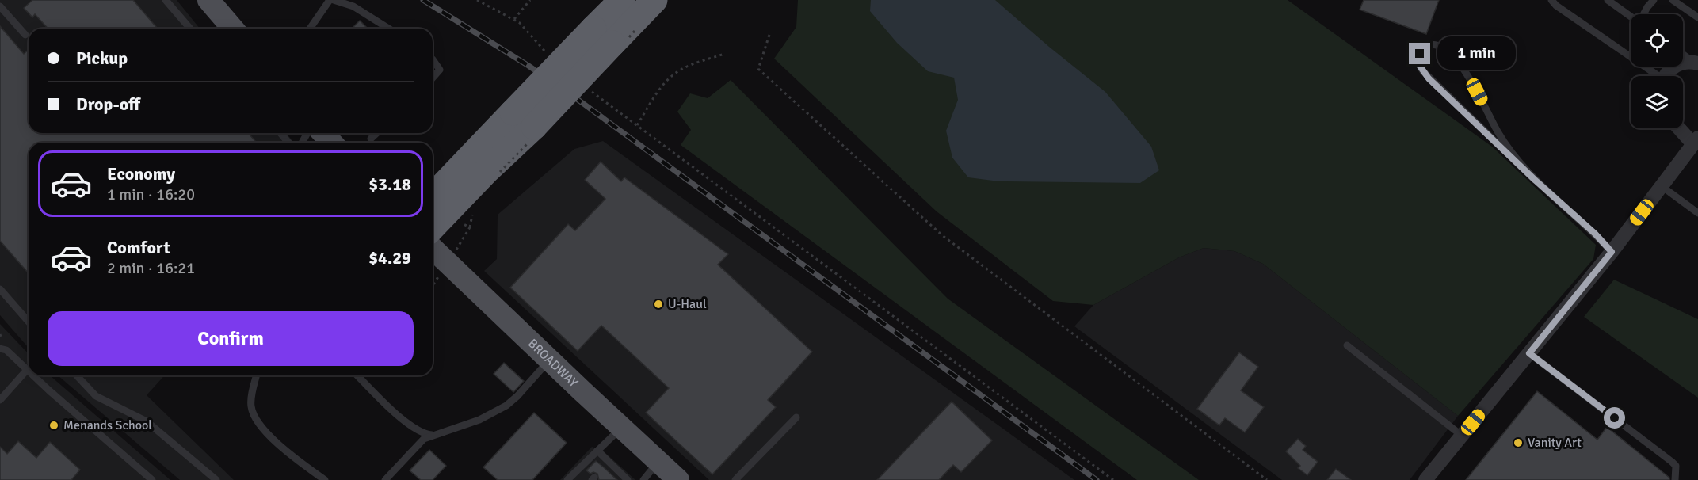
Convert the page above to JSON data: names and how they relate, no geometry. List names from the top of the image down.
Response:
{
  "streets": {
    "main road": ["BROADWAY"]
  },
  "places": ["U-Haul", "Menands School", "Vanity Art"],
  "page": {
    "banner": ["Pickup", "Drop-off"],
    "bubble": "1 min",
    "list": [
      {
        "name": "Economy",
        "note": "1 min · 16:20",
        "value": "$3.18"
      },
      {
        "name": "Comfort",
        "note": "2 min · 16:21",
        "value": "$4.29"
      }
    ],
    "buttons": "Confirm"
  }
}
